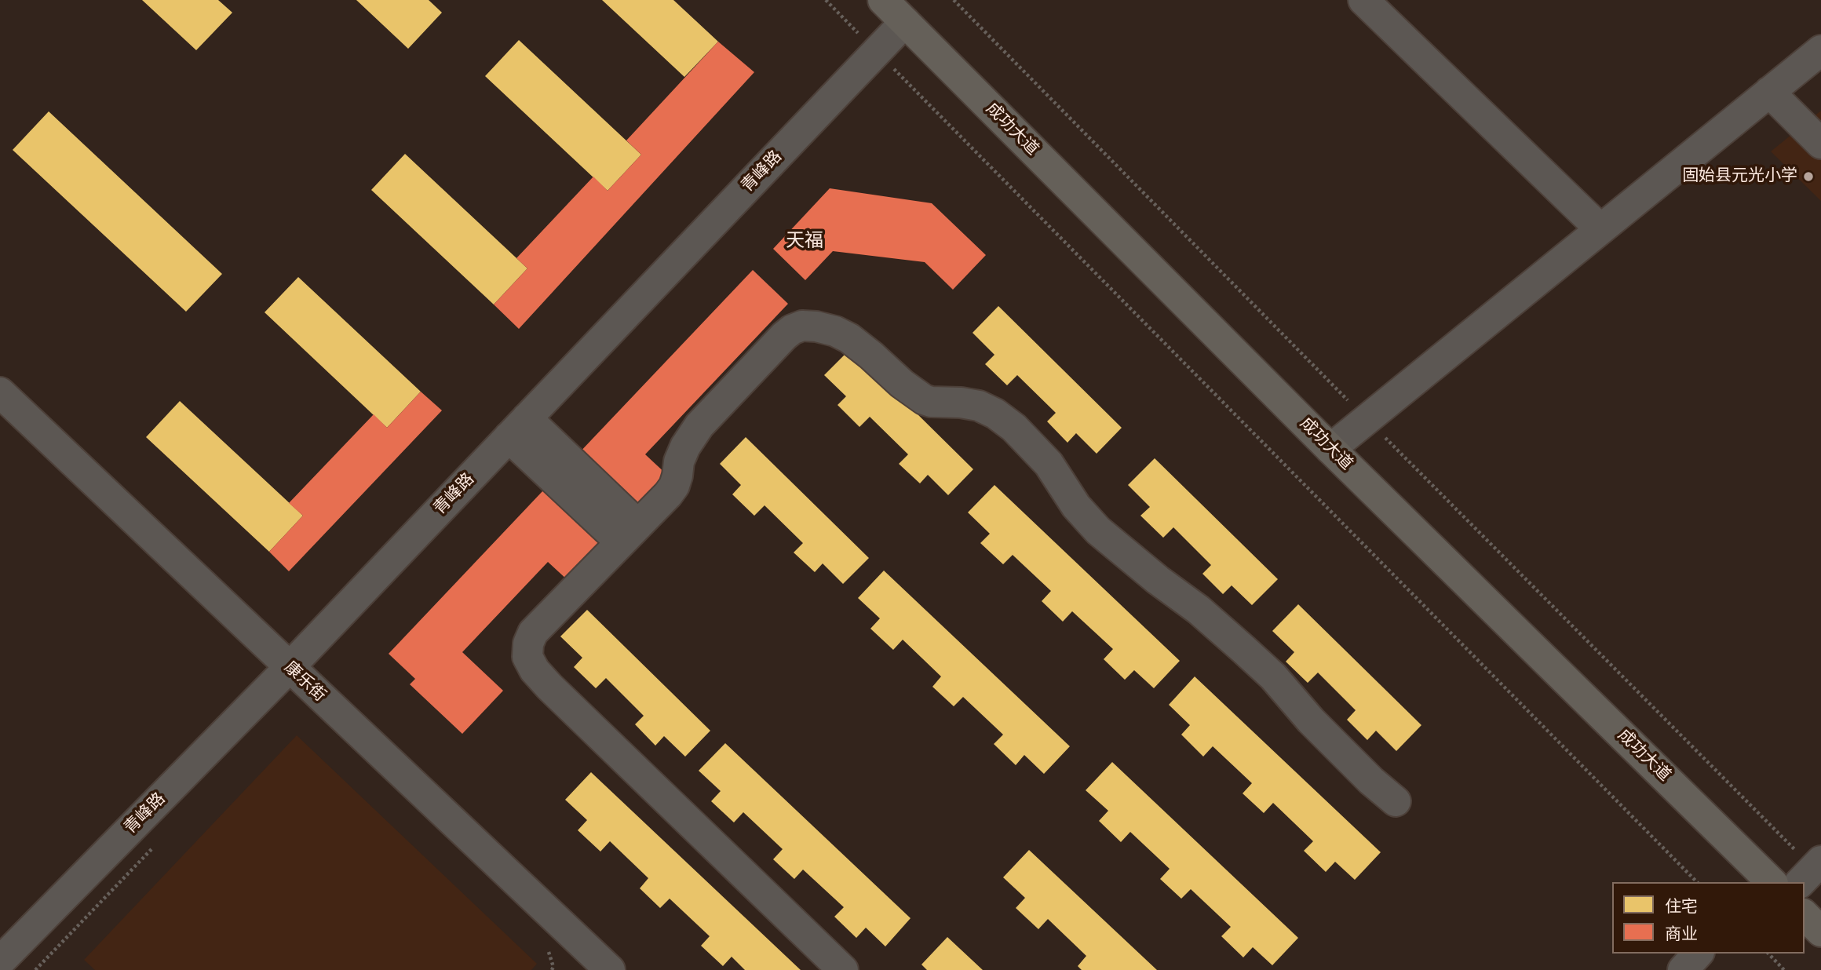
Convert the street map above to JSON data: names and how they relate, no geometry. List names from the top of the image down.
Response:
{
  "streets": {
    "main road": ["成功大道"],
    "street": ["青峰路", "康乐街"]
  },
  "crossings": [
    ["成功大道", "青峰路"],
    ["青峰路", "康乐街"]
  ],
  "districts": ["天福"],
  "places": ["固始县元光小学"],
  "legend": ["住宅", "商业"]
}
